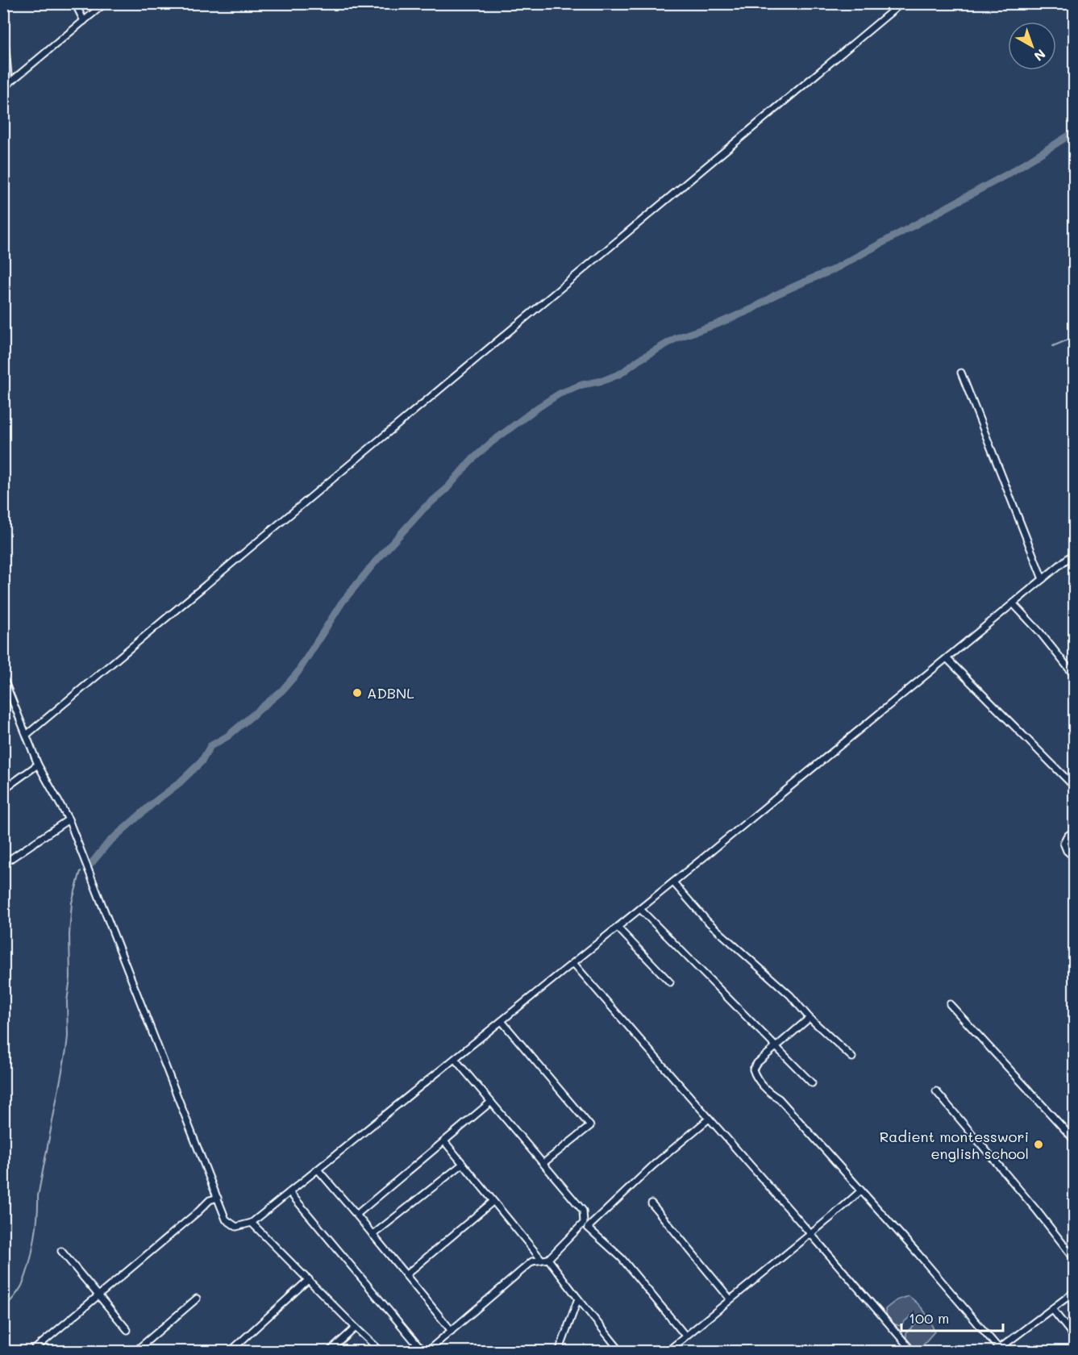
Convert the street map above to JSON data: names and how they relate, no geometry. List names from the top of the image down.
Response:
{
  "places": ["ADBNL", "Radient montesswori english school"],
  "scale_bar": "100 m",
  "north": "bottom right"
}
